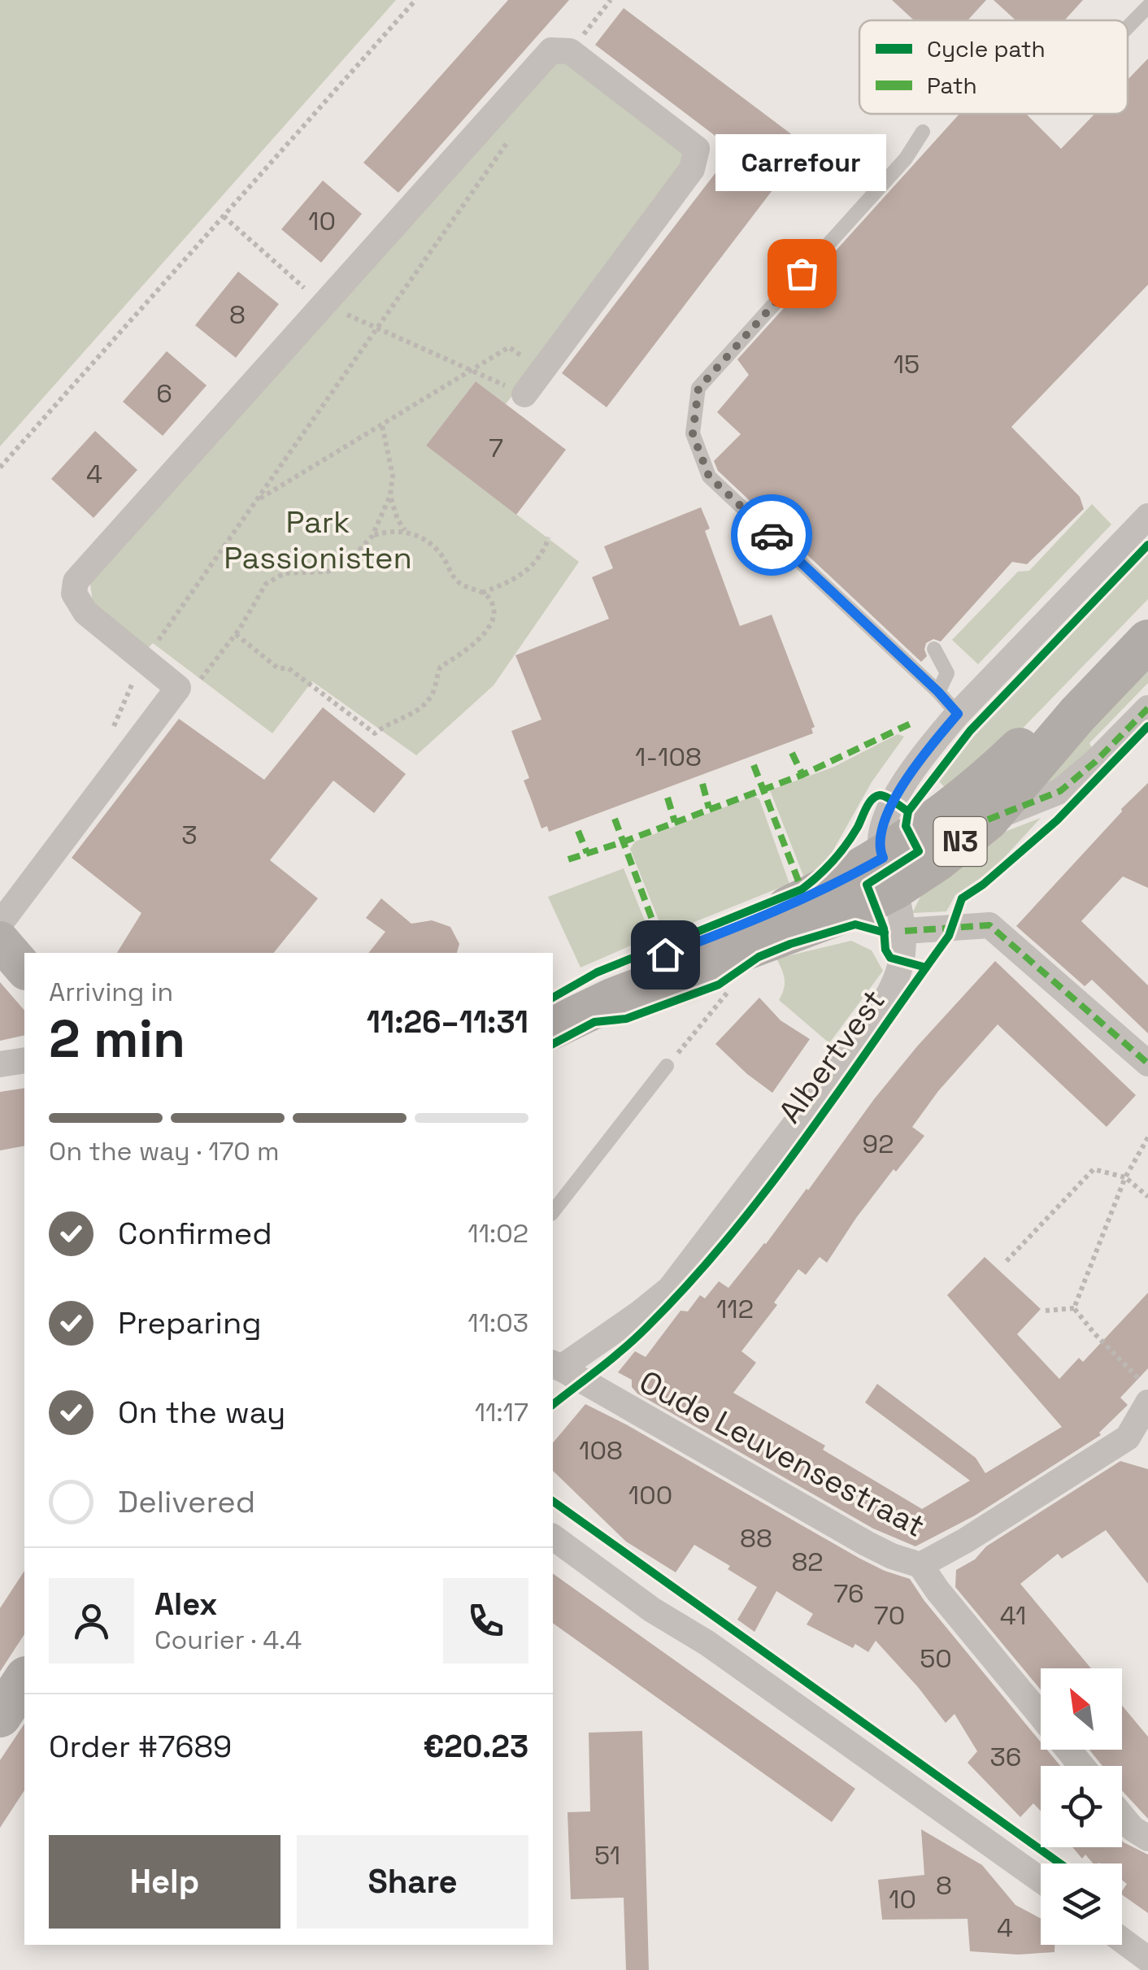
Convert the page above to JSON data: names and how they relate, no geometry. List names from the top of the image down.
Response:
{
  "streets": {
    "main road": ["N3"],
    "street": ["Albertvest", "Oude Leuvensestraat"]
  },
  "crossings": [
    ["N3", "Albertvest"],
    ["Albertvest", "Oude Leuvensestraat"]
  ],
  "parks": ["Park Passionisten"],
  "places": ["Carrefour"],
  "house_numbers": [
    "10",
    "8",
    "15",
    "6",
    "7",
    "4",
    "1-108",
    "3",
    "92",
    "112",
    "108",
    "100",
    "88",
    "82",
    "76",
    "70",
    "41",
    "50",
    "36",
    "51",
    "8",
    "10",
    "4"
  ],
  "legend": ["Cycle path", "Path"],
  "north": "top left",
  "page": {
    "bubble": "Carrefour",
    "heading": ["2 min", "Arriving in", "11:26–11:31"],
    "panel": [
      "Alex",
      "Courier · 4.4",
      "Order #7689",
      "€20.23"
    ],
    "bar": "On the way · 170 m",
    "list": [
      ["Confirmed", "11:02"],
      ["Preparing", "11:03"],
      ["On the way", "11:17"],
      "Delivered"
    ],
    "buttons": ["Help", "Share"]
  }
}
